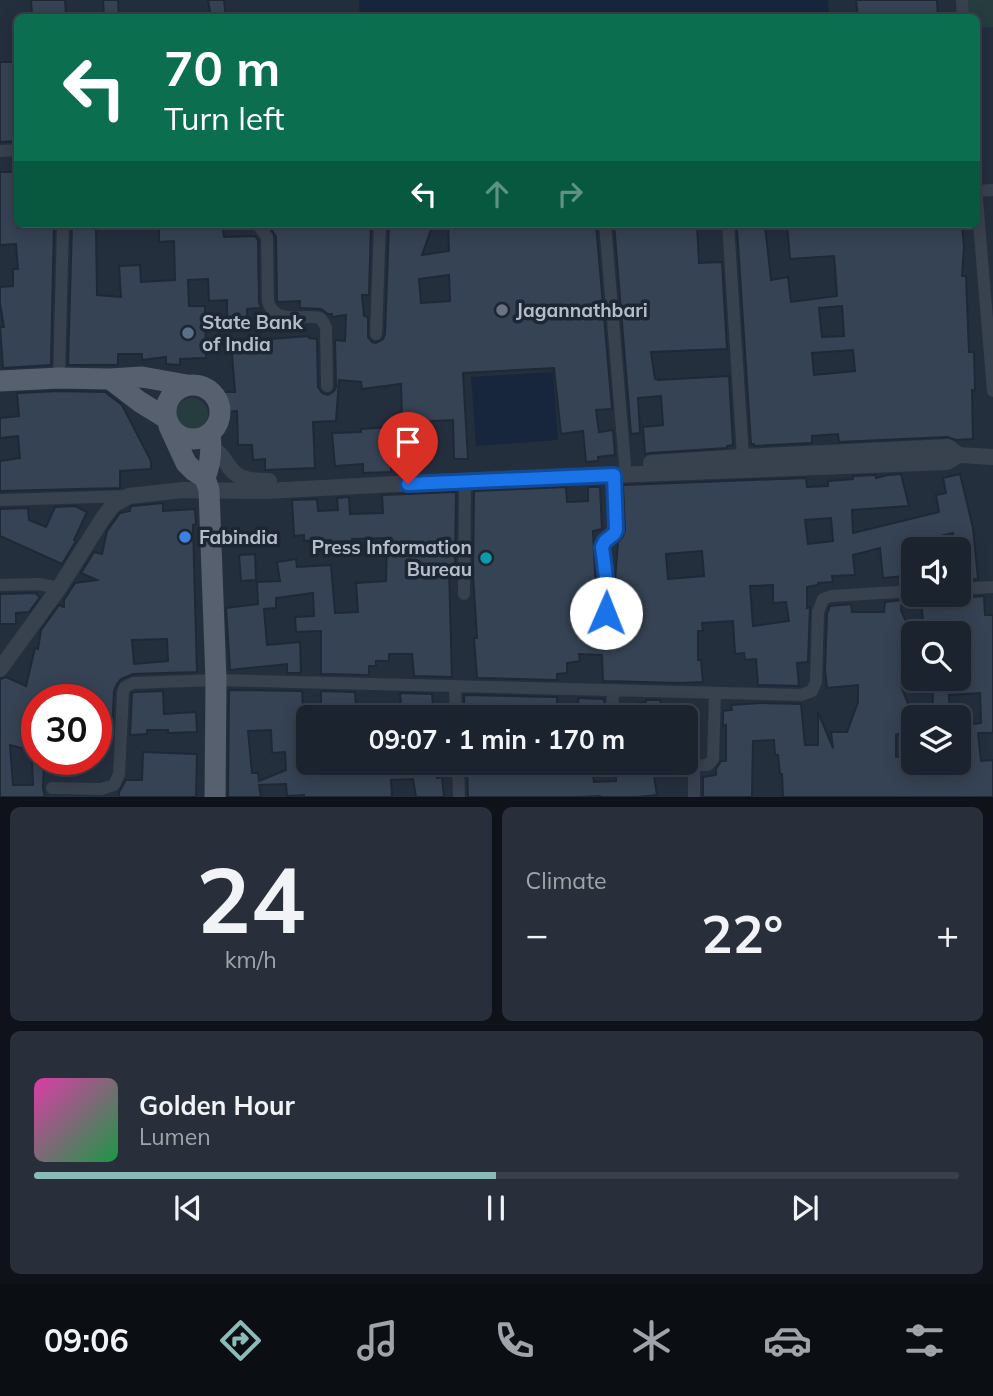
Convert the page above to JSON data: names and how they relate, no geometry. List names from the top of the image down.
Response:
{
  "places": [
    "Jagannathbari",
    "State Bank of India",
    "Fabindia",
    "Press Information Bureau"
  ],
  "page": {
    "turn": ["70 m", "Turn left"],
    "limit": "30",
    "trip": "09:07 · 1 min · 170 m",
    "tile": [
      ["24", "km/h"],
      "Climate"
    ],
    "heat": ["−", "22°", "+"],
    "song": ["Golden Hour", "Lumen"],
    "tabs": "09:06"
  }
}
